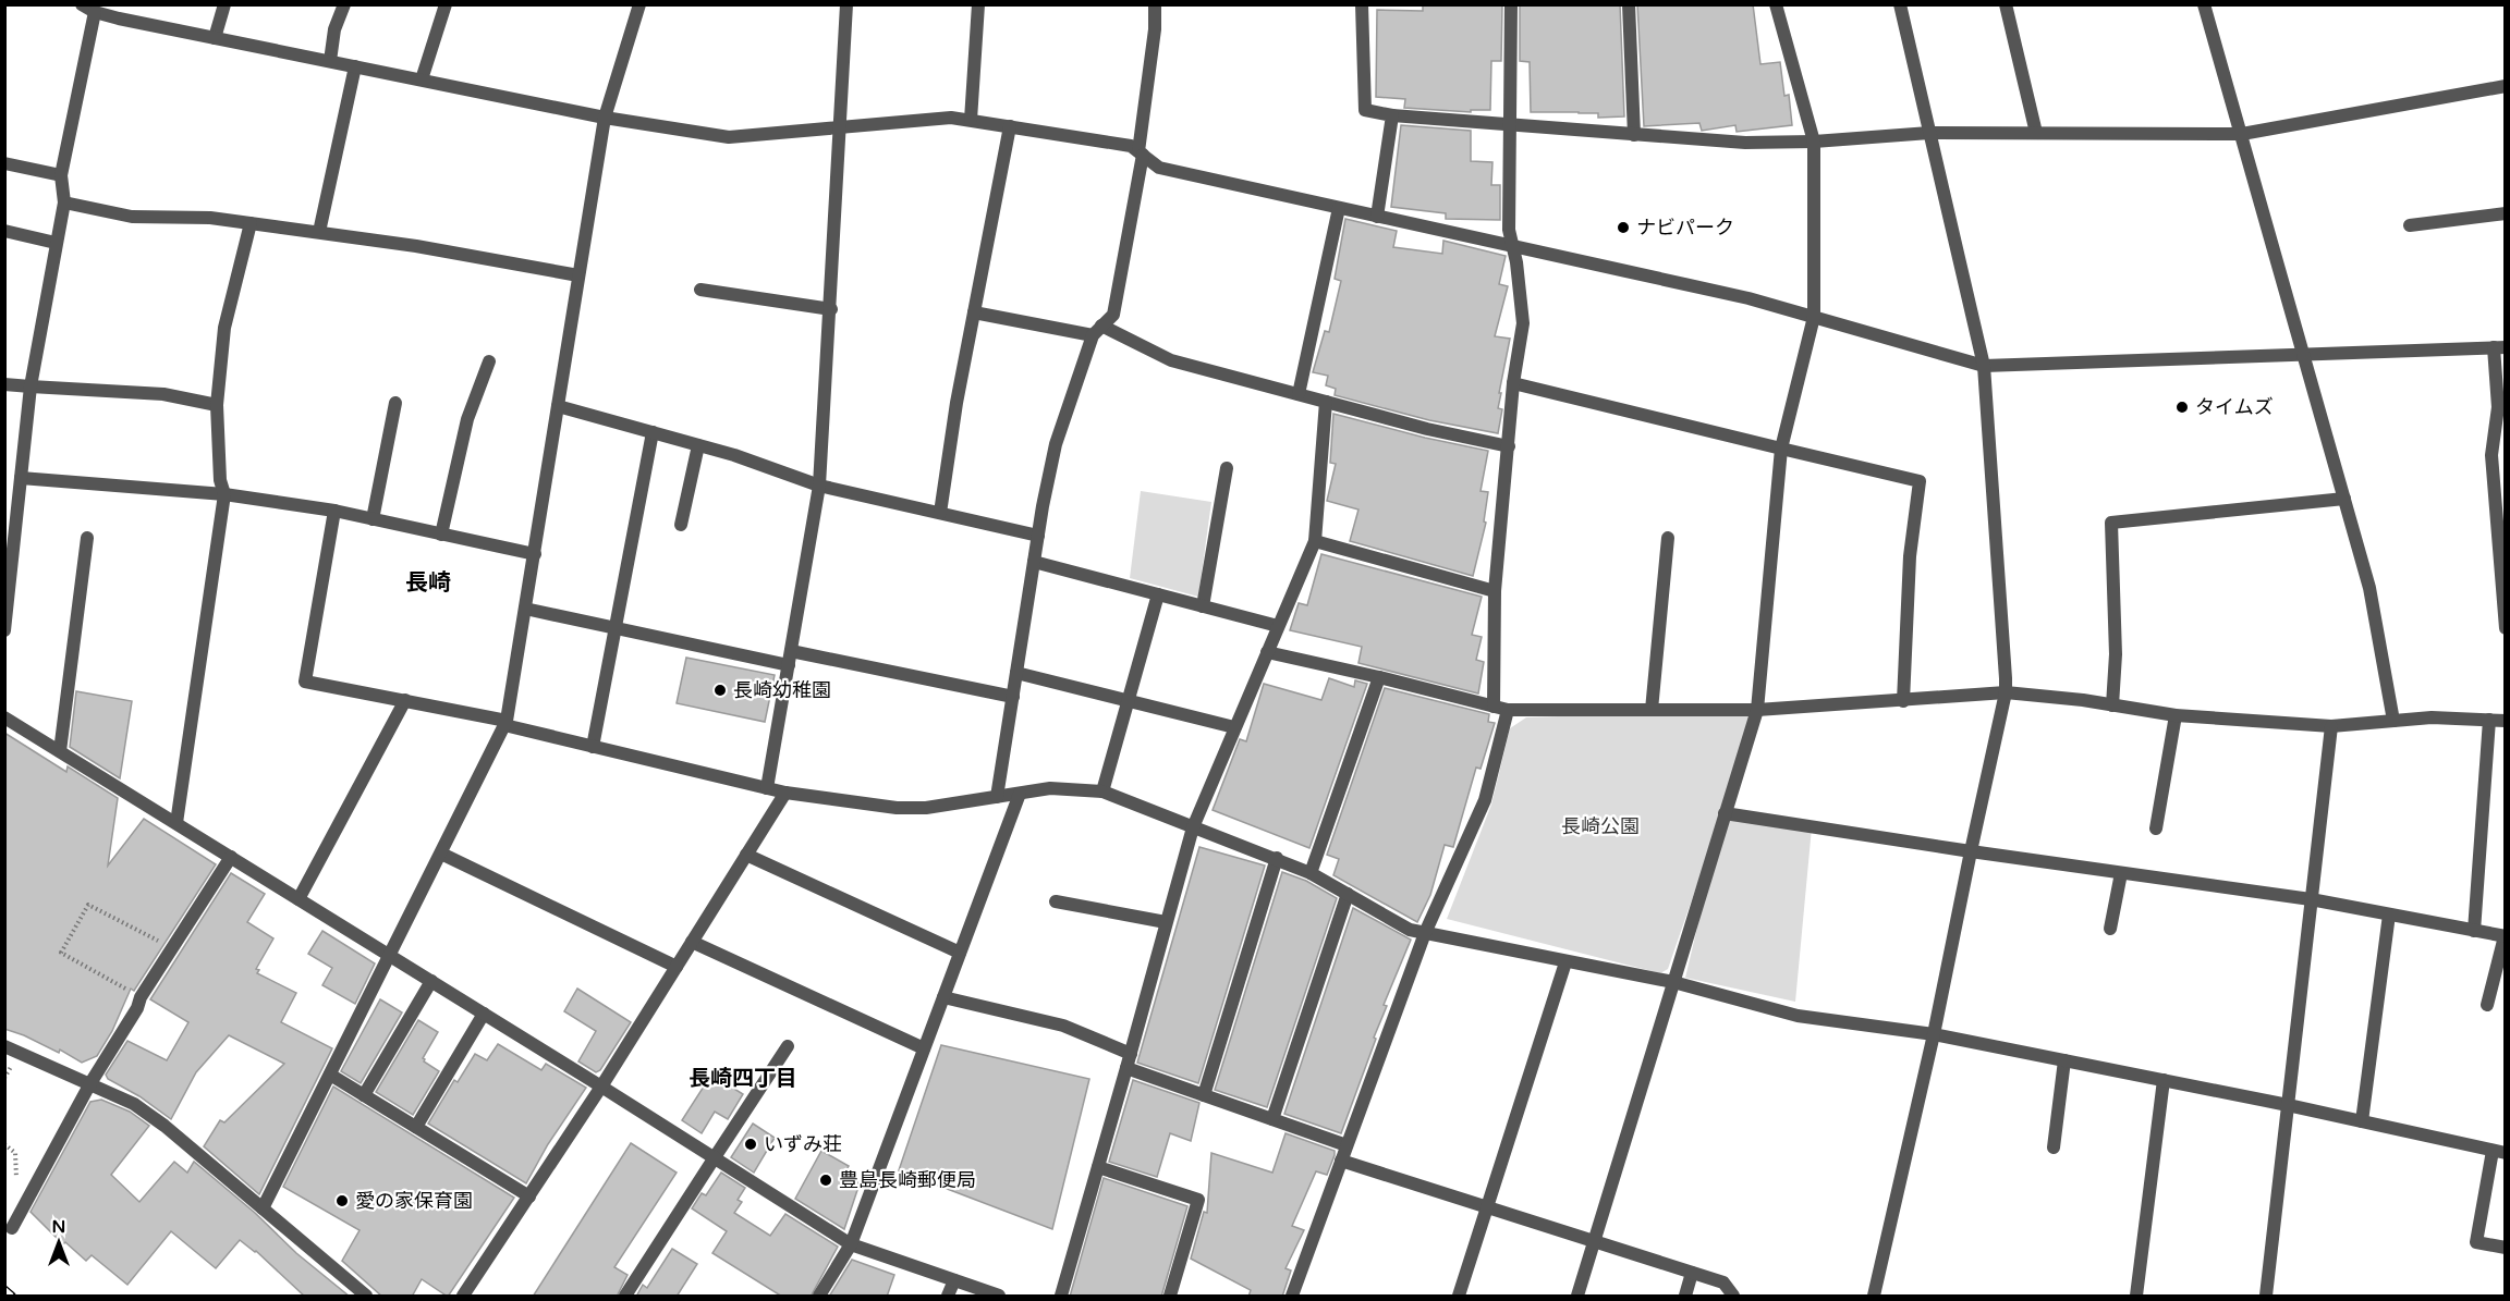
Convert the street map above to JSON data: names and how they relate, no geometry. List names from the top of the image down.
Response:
{
  "districts": ["長崎", "長崎四丁目"],
  "parks": ["長崎公園"],
  "places": [
    "ナビパーク",
    "タイムズ",
    "長崎幼稚園",
    "いずみ荘",
    "豊島長崎郵便局",
    "愛の家保育園"
  ],
  "north": "top"
}
